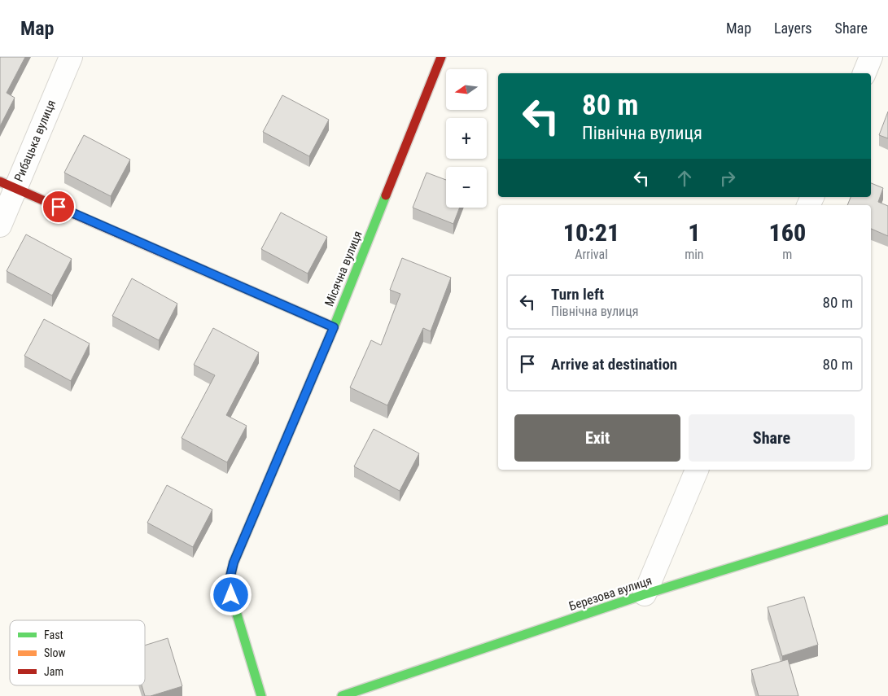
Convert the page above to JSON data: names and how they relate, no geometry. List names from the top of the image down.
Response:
{
  "streets": {
    "street": ["Рибацька вулиця", "Місячна вулиця", "Березова вулиця"]
  },
  "legend": ["Fast", "Slow", "Jam"],
  "north": "left",
  "page": {
    "header": "Map",
    "nav": ["Map", "Layers", "Share"],
    "map_buttons": ["+", "−"],
    "turn": ["80 m", "Північна вулиця"],
    "eta": [
      "10:21",
      "Arrival",
      "1",
      "min",
      "160",
      "m"
    ],
    "list": [
      {
        "name": "Turn left",
        "note": "Північна вулиця",
        "value": "80 m"
      },
      {
        "name": "Arrive at destination",
        "value": "80 m"
      }
    ],
    "buttons": ["Exit", "Share"]
  }
}
